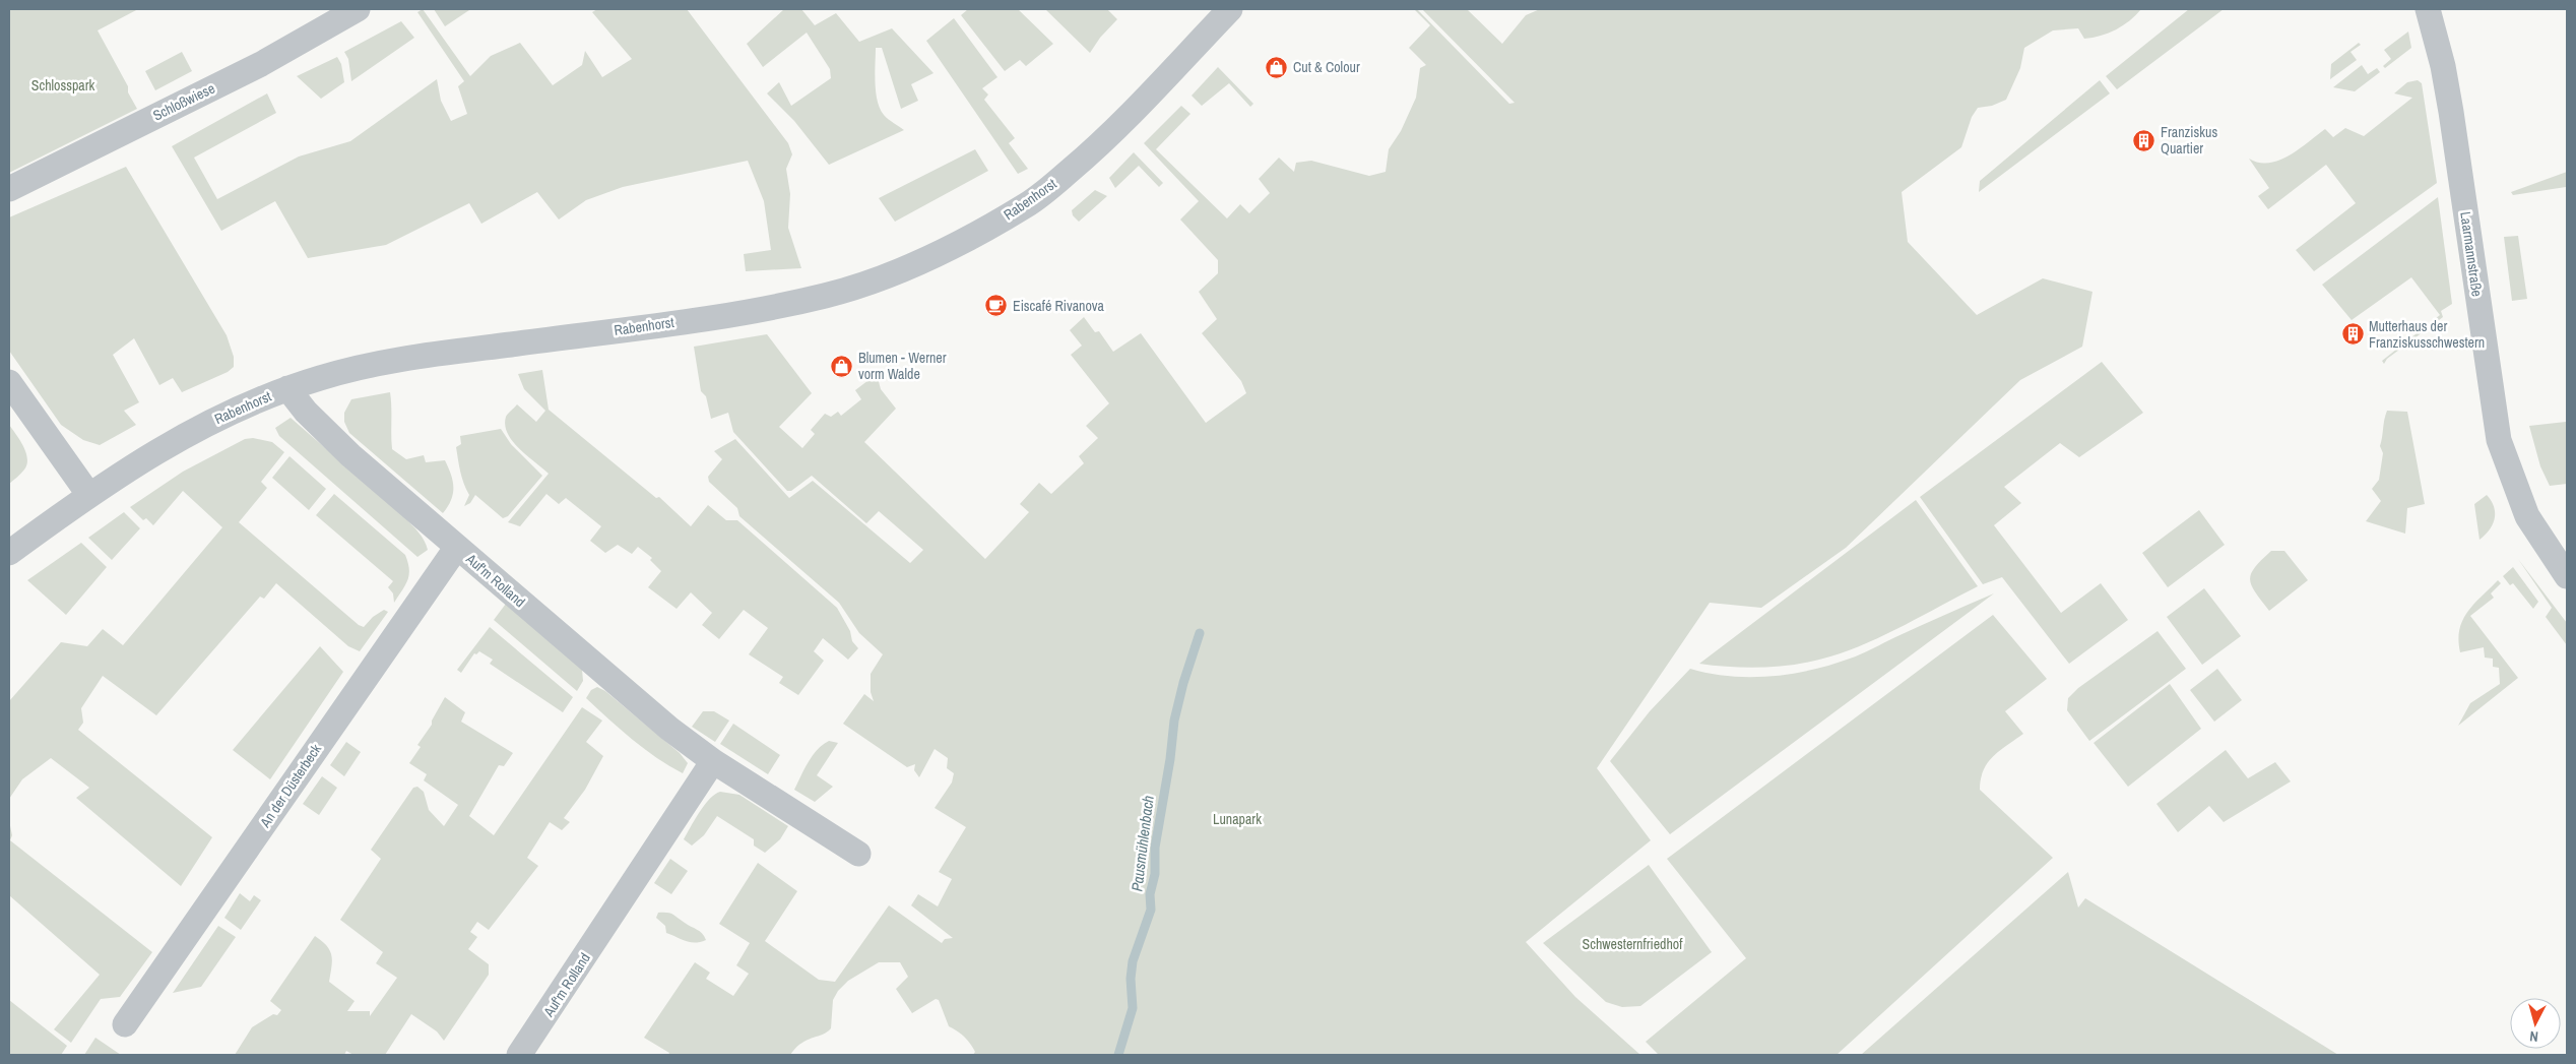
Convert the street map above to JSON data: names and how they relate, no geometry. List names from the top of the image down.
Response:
{
  "streets": {
    "street": [
      "Schloßwiese",
      "Rabenhorst",
      "Laarmannstraße",
      "Auf'm Rolland",
      "An der Düsterbeck"
    ]
  },
  "crossings": [
    ["Rabenhorst", "Auf'm Rolland"],
    ["Auf'm Rolland", "An der Düsterbeck"]
  ],
  "water": ["Pausmühlenbach"],
  "parks": ["Schlosspark", "Lunapark", "Schwesternfriedhof"],
  "places": {
    "shop": ["Cut & Colour", "Blumen - Werner vorm Walde"],
    "building": ["Franziskus Quartier", "Mutterhaus der Franziskusschwestern"],
    "cafe": ["Eiscafé Rivanova"]
  },
  "north": "bottom"
}
